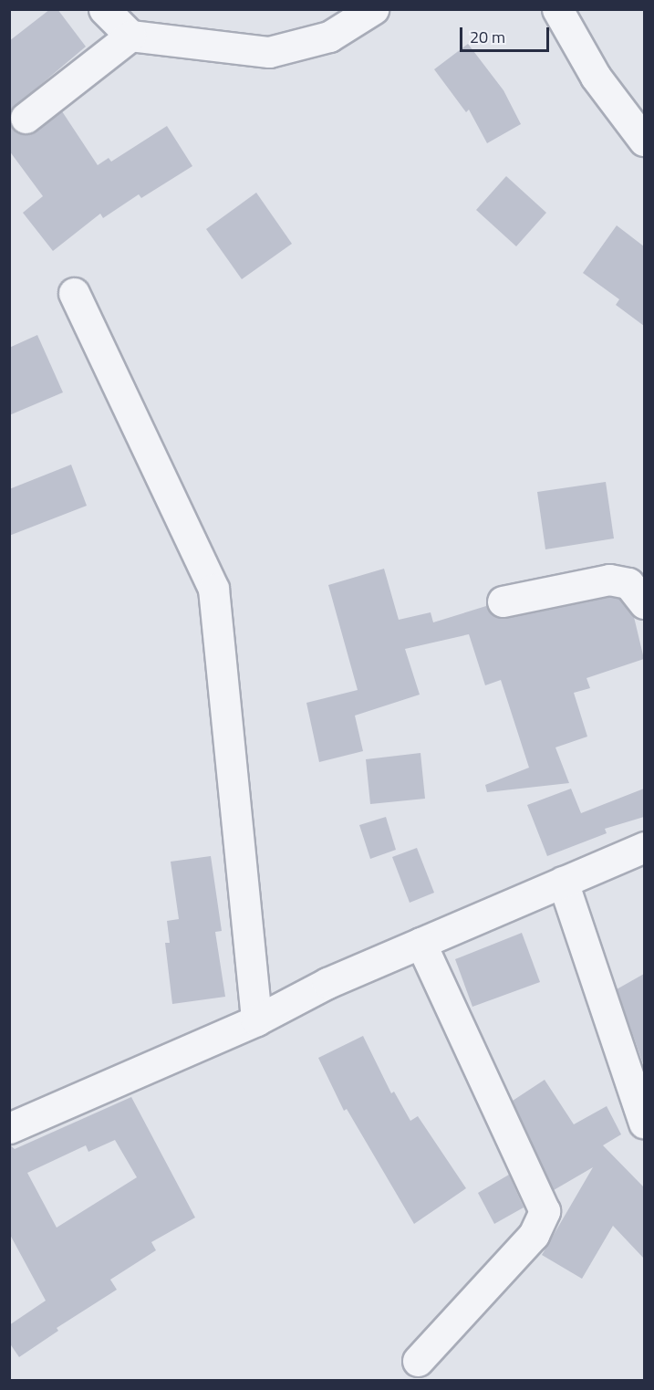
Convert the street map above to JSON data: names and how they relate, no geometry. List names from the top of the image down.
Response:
{
  "scale_bar": "20 m"
}
